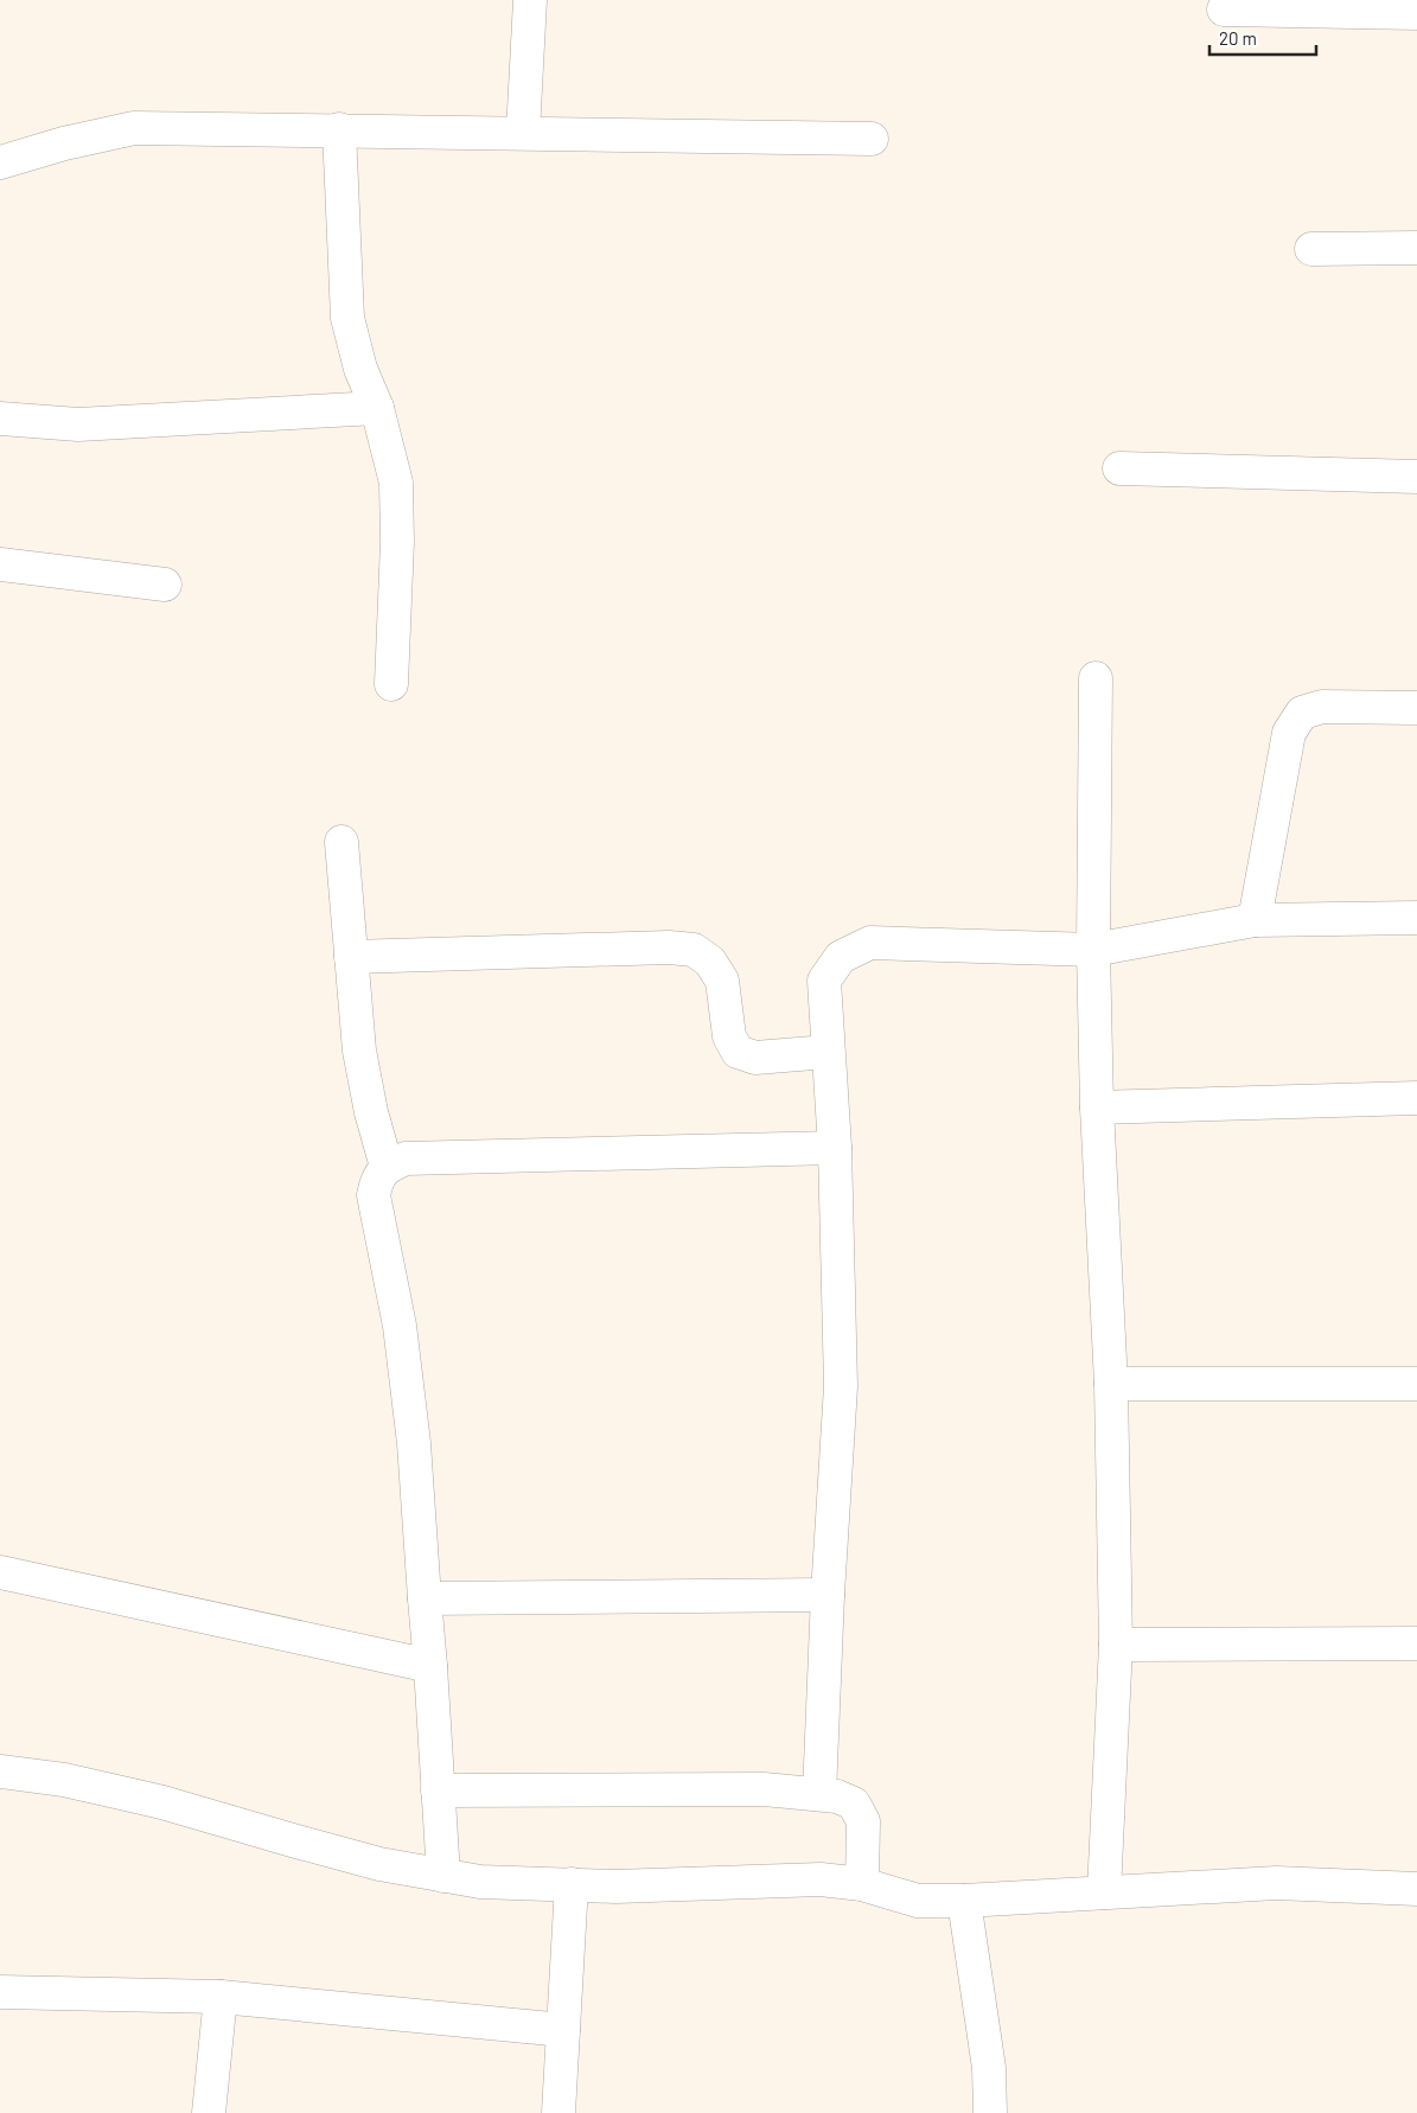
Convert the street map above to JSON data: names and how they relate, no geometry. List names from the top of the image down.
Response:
{
  "scale_bar": "20 m"
}
